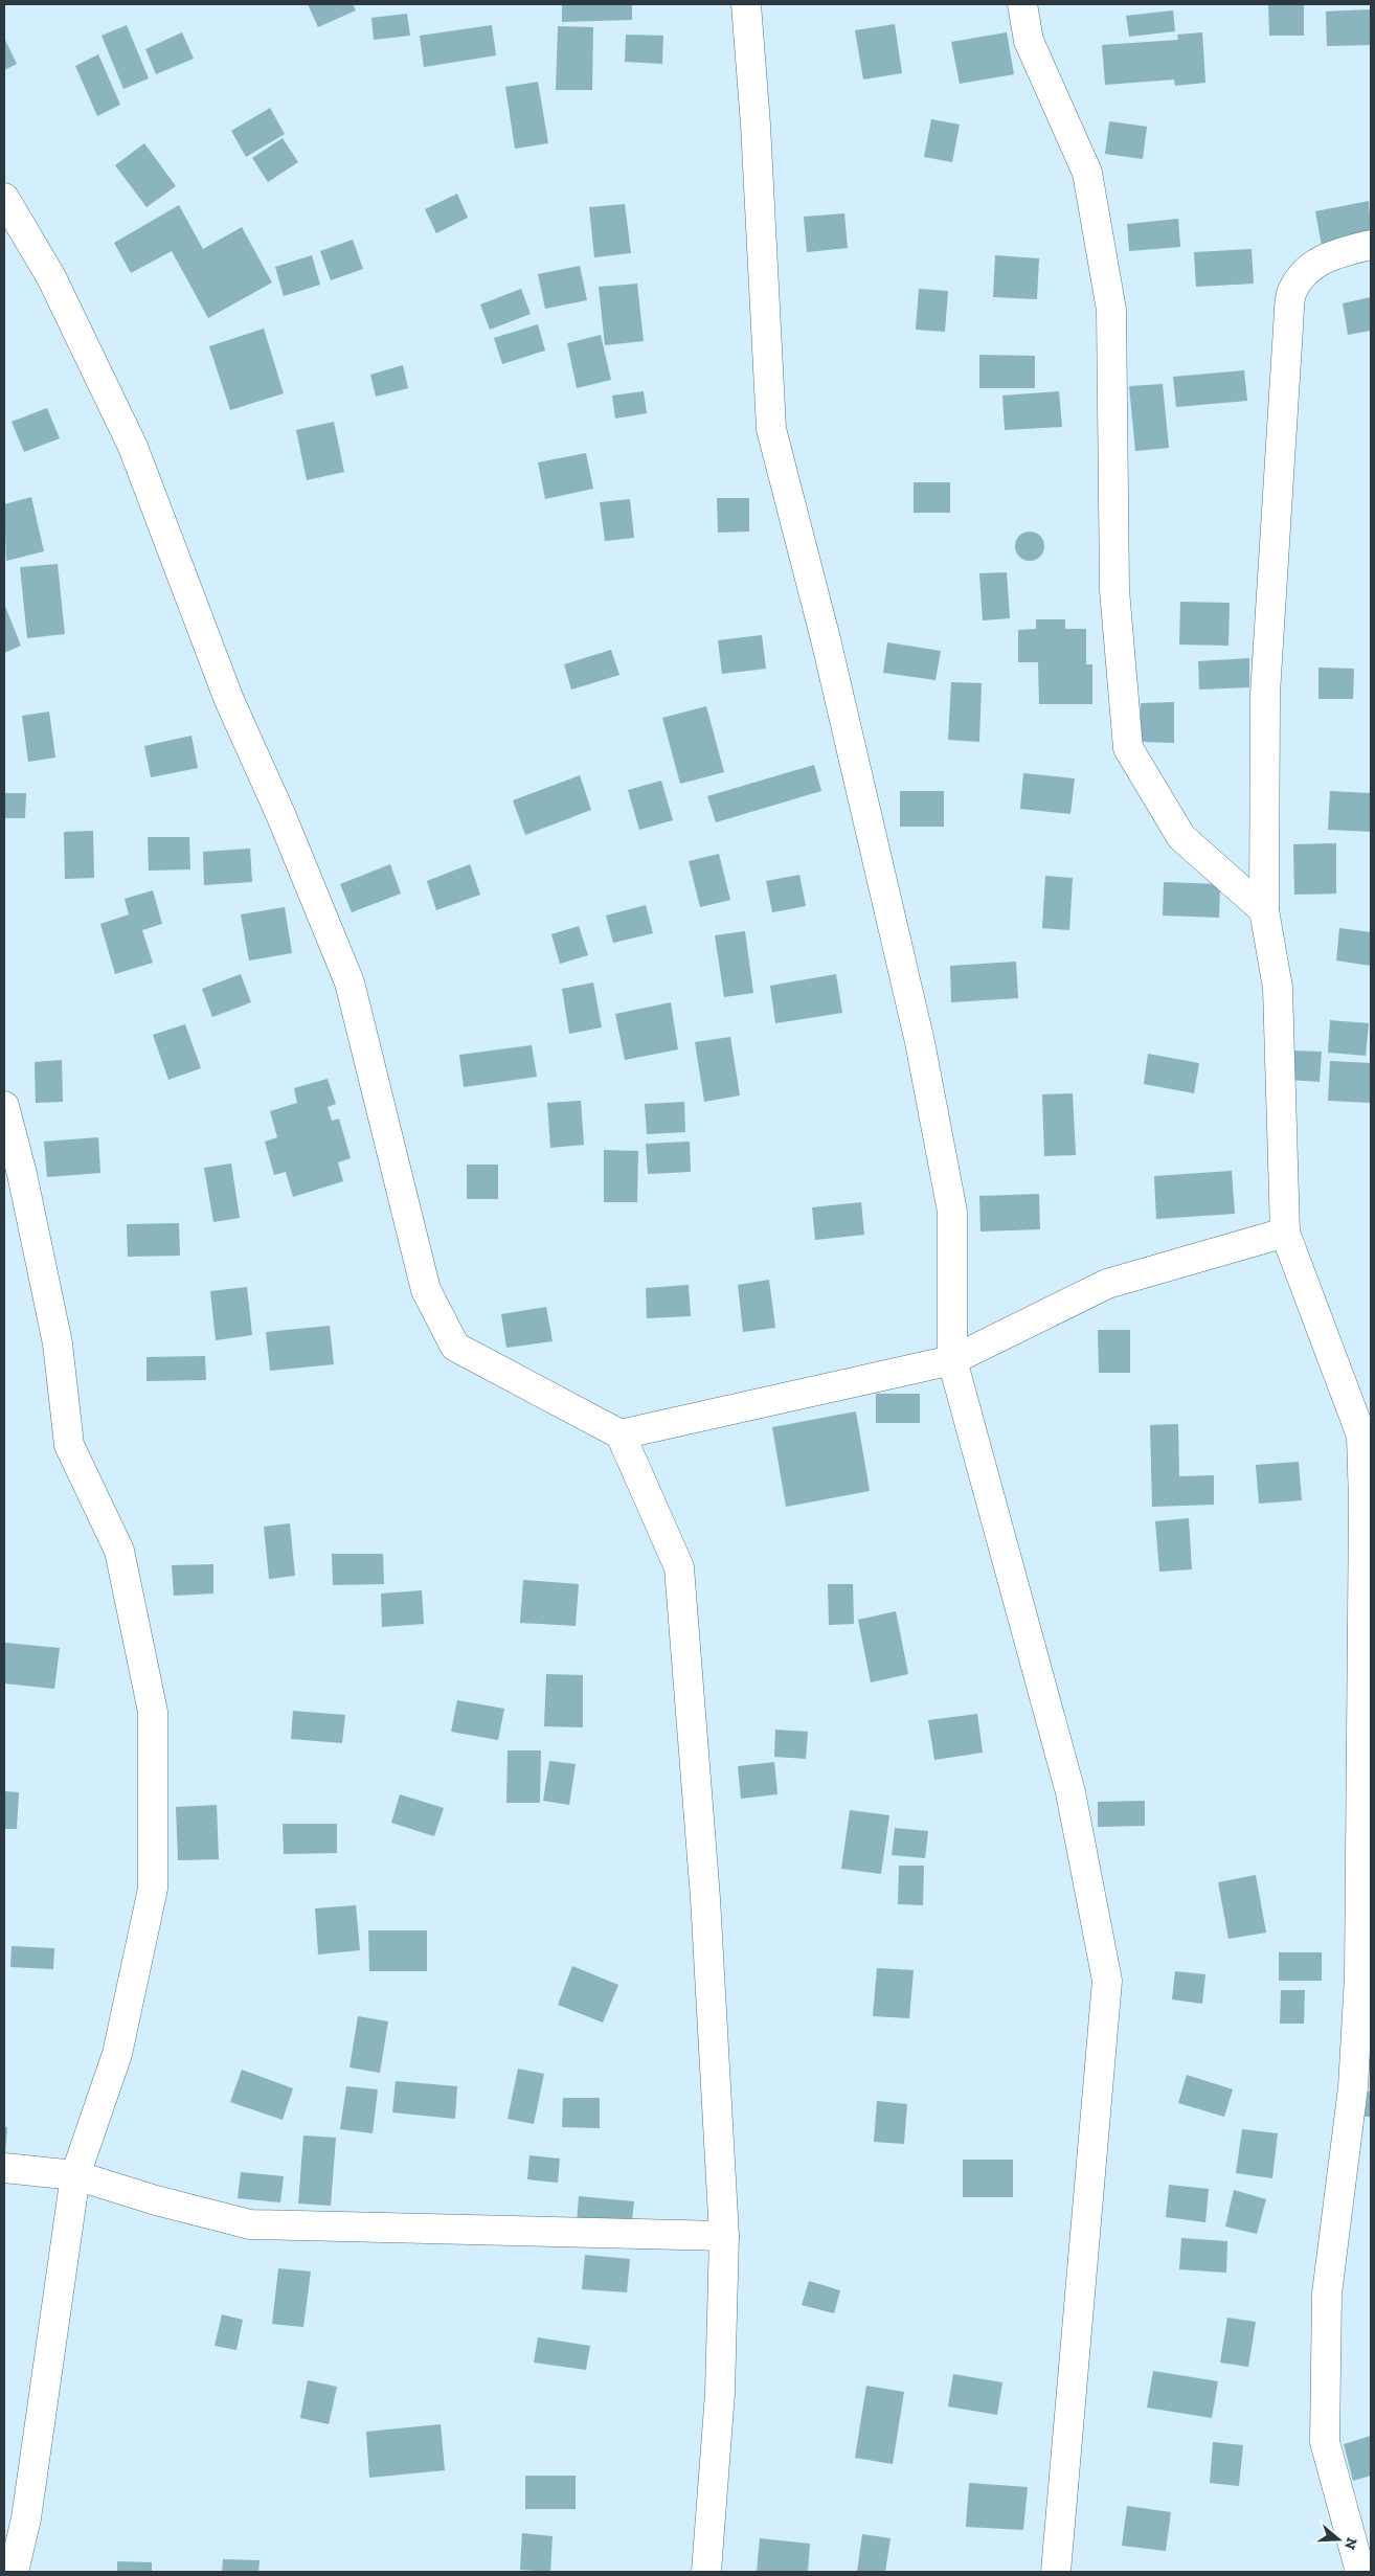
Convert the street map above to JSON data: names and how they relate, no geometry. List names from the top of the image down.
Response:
{
  "north": "right"
}
